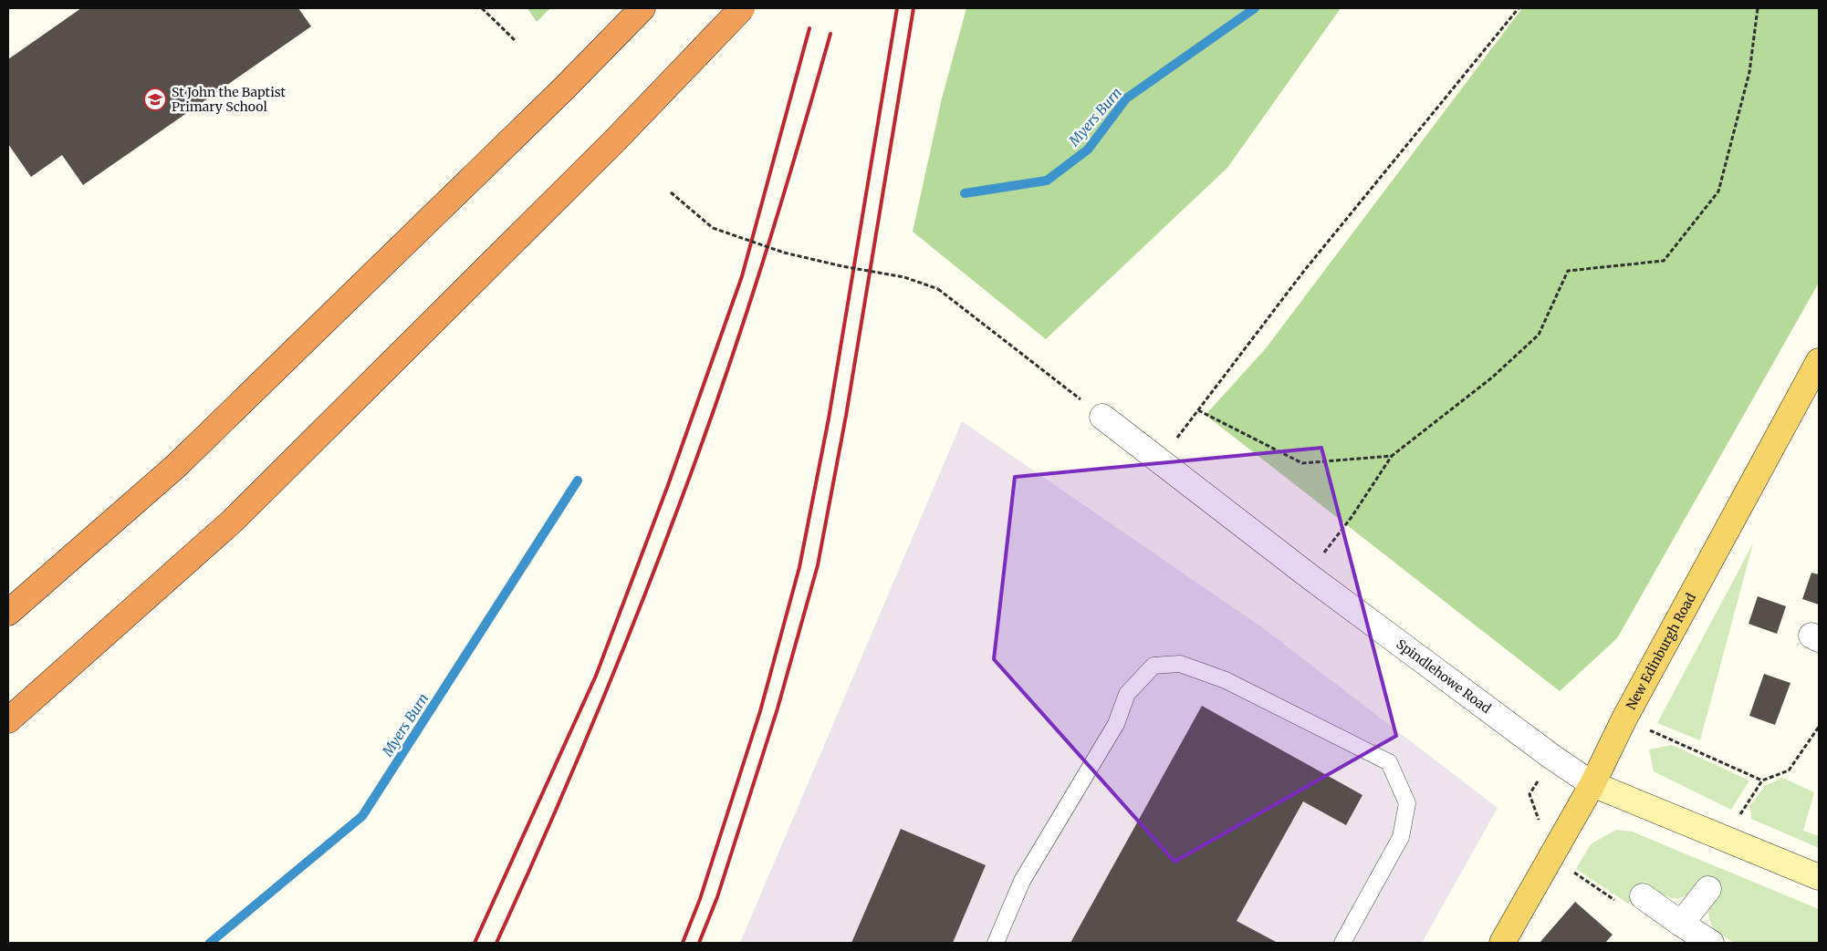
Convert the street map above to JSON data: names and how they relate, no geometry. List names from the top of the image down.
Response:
{
  "streets": {
    "main road": ["New Edinburgh Road"],
    "street": ["Spindlehowe Road"]
  },
  "crossings": [
    ["New Edinburgh Road", "Spindlehowe Road"]
  ],
  "water": ["Myers Burn"],
  "places": {
    "school or university": ["St John the Baptist Primary School"]
  }
}
